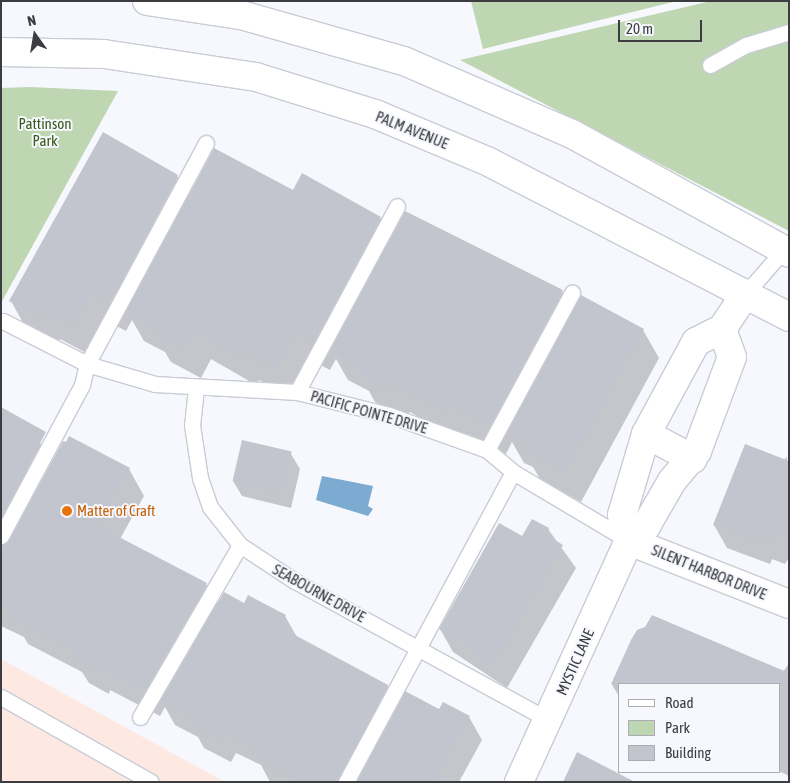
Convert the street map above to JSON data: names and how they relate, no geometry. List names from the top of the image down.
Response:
{
  "streets": {
    "street": ["PALM AVENUE", "SILENT HARBOR DRIVE", "MYSTIC LANE"],
    "lane": ["PACIFIC POINTE DRIVE", "SEABOURNE DRIVE"]
  },
  "crossings": [
    ["PACIFIC POINTE DRIVE", "SILENT HARBOR DRIVE"],
    ["PACIFIC POINTE DRIVE", "SEABOURNE DRIVE"],
    ["PACIFIC POINTE DRIVE", "MYSTIC LANE"],
    ["SILENT HARBOR DRIVE", "MYSTIC LANE"],
    ["SEABOURNE DRIVE", "MYSTIC LANE"]
  ],
  "parks": ["Pattinson Park"],
  "places": ["Matter of Craft"],
  "legend": ["Road", "Park", "Building"],
  "scale_bar": "20 m",
  "north": "top"
}
